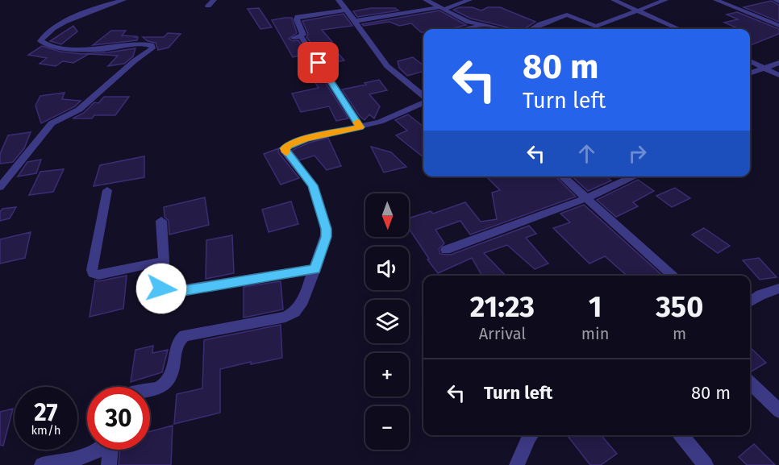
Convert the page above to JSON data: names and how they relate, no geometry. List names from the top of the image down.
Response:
{
  "north": "bottom",
  "page": {
    "turn": ["80 m", "Turn left"],
    "map_buttons": ["+", "−"],
    "eta": [
      "21:23",
      "Arrival",
      "1",
      "min",
      "350",
      "m"
    ],
    "list": [
      {
        "name": "Turn left",
        "value": "80 m"
      }
    ],
    "speed": "27 km/h",
    "limit": "30"
  }
}
